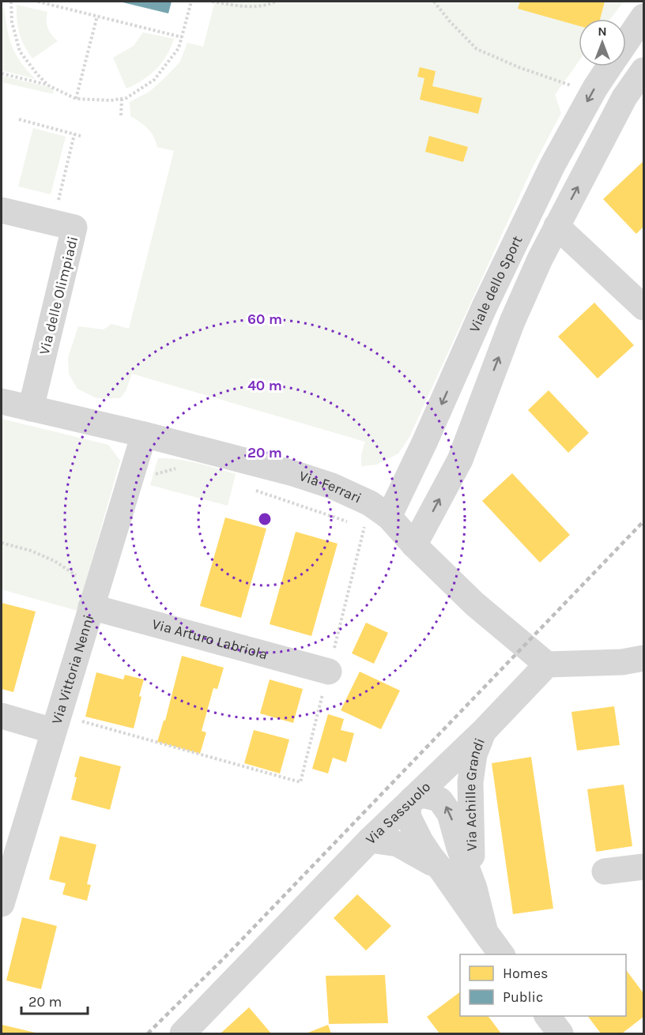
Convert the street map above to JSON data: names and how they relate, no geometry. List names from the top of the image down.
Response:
{
  "streets": {
    "street": [
      "Viale dello Sport",
      "Via delle Olimpiadi",
      "Via Ferrari",
      "Via Arturo Labriola",
      "Via Vittoria Nenni",
      "Via Achille Grandi",
      "Via Sassuolo"
    ]
  },
  "crossings": [
    ["Viale dello Sport", "Via Ferrari"],
    ["Via delle Olimpiadi", "Via Ferrari"],
    ["Via Ferrari", "Via Vittoria Nenni"],
    ["Via Ferrari", "Via Sassuolo"],
    ["Via Arturo Labriola", "Via Vittoria Nenni"],
    ["Via Achille Grandi", "Via Sassuolo"]
  ],
  "legend": ["Homes", "Public"],
  "scale_bar": "20 m",
  "north": "top",
  "rings": ["60 m", "40 m", "20 m"]
}
